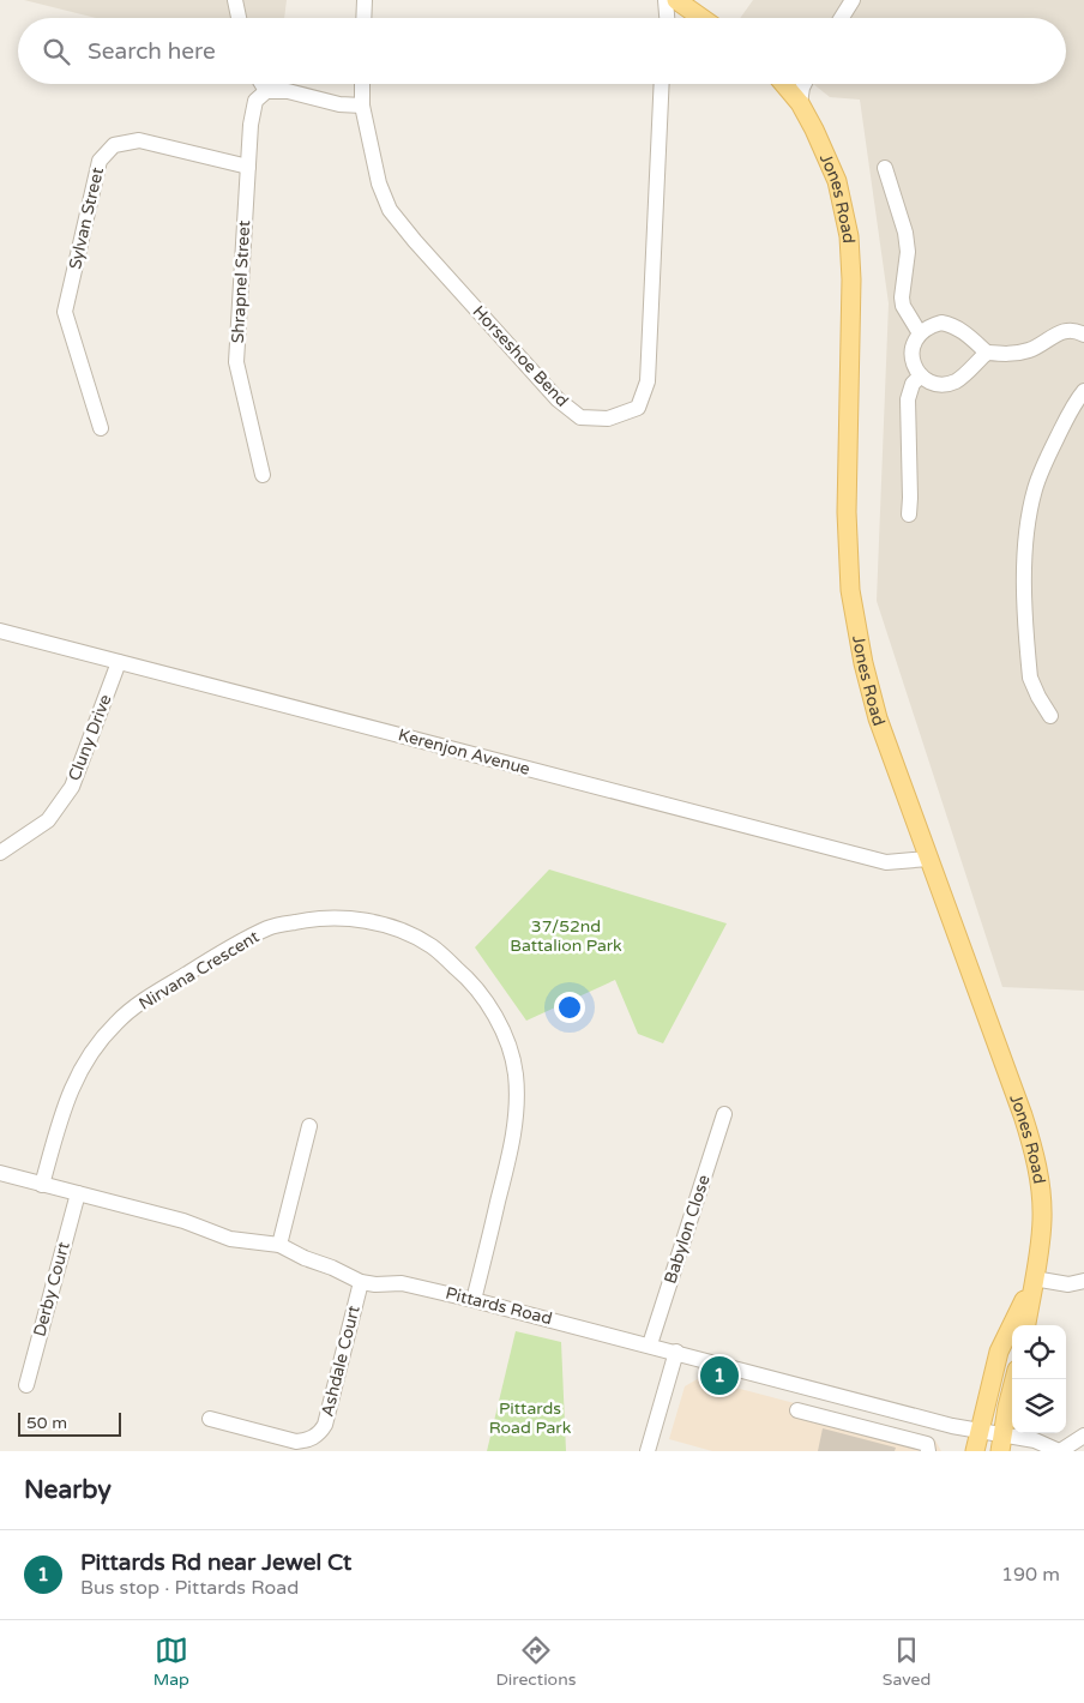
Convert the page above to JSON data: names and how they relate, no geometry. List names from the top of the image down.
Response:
{
  "streets": {
    "main road": ["Jones Road"],
    "street": [
      "Sylvan Street",
      "Shrapnel Street",
      "Horseshoe Bend",
      "Cluny Drive",
      "Kerenjon Avenue",
      "Nirvana Crescent",
      "Babylon Close",
      "Derby Court",
      "Pittards Road",
      "Ashdale Court"
    ]
  },
  "crossings": [
    ["Jones Road", "Kerenjon Avenue"],
    ["Jones Road", "Pittards Road"],
    ["Sylvan Street", "Shrapnel Street"],
    ["Cluny Drive", "Kerenjon Avenue"],
    ["Nirvana Crescent", "Pittards Road"],
    ["Babylon Close", "Pittards Road"],
    ["Derby Court", "Pittards Road"],
    ["Pittards Road", "Ashdale Court"]
  ],
  "parks": ["37/52nd Battalion Park", "Pittards Road Park"],
  "scale_bar": "50 m",
  "page": {
    "search": "Search here",
    "pins": "1",
    "scale": "50 m",
    "heading": "Nearby",
    "list": [
      {
        "mark": "1",
        "name": "Pittards Rd near Jewel Ct",
        "note": "Bus stop · Pittards Road",
        "value": "190 m"
      }
    ],
    "nav": ["Map", "Directions", "Saved"]
  }
}
